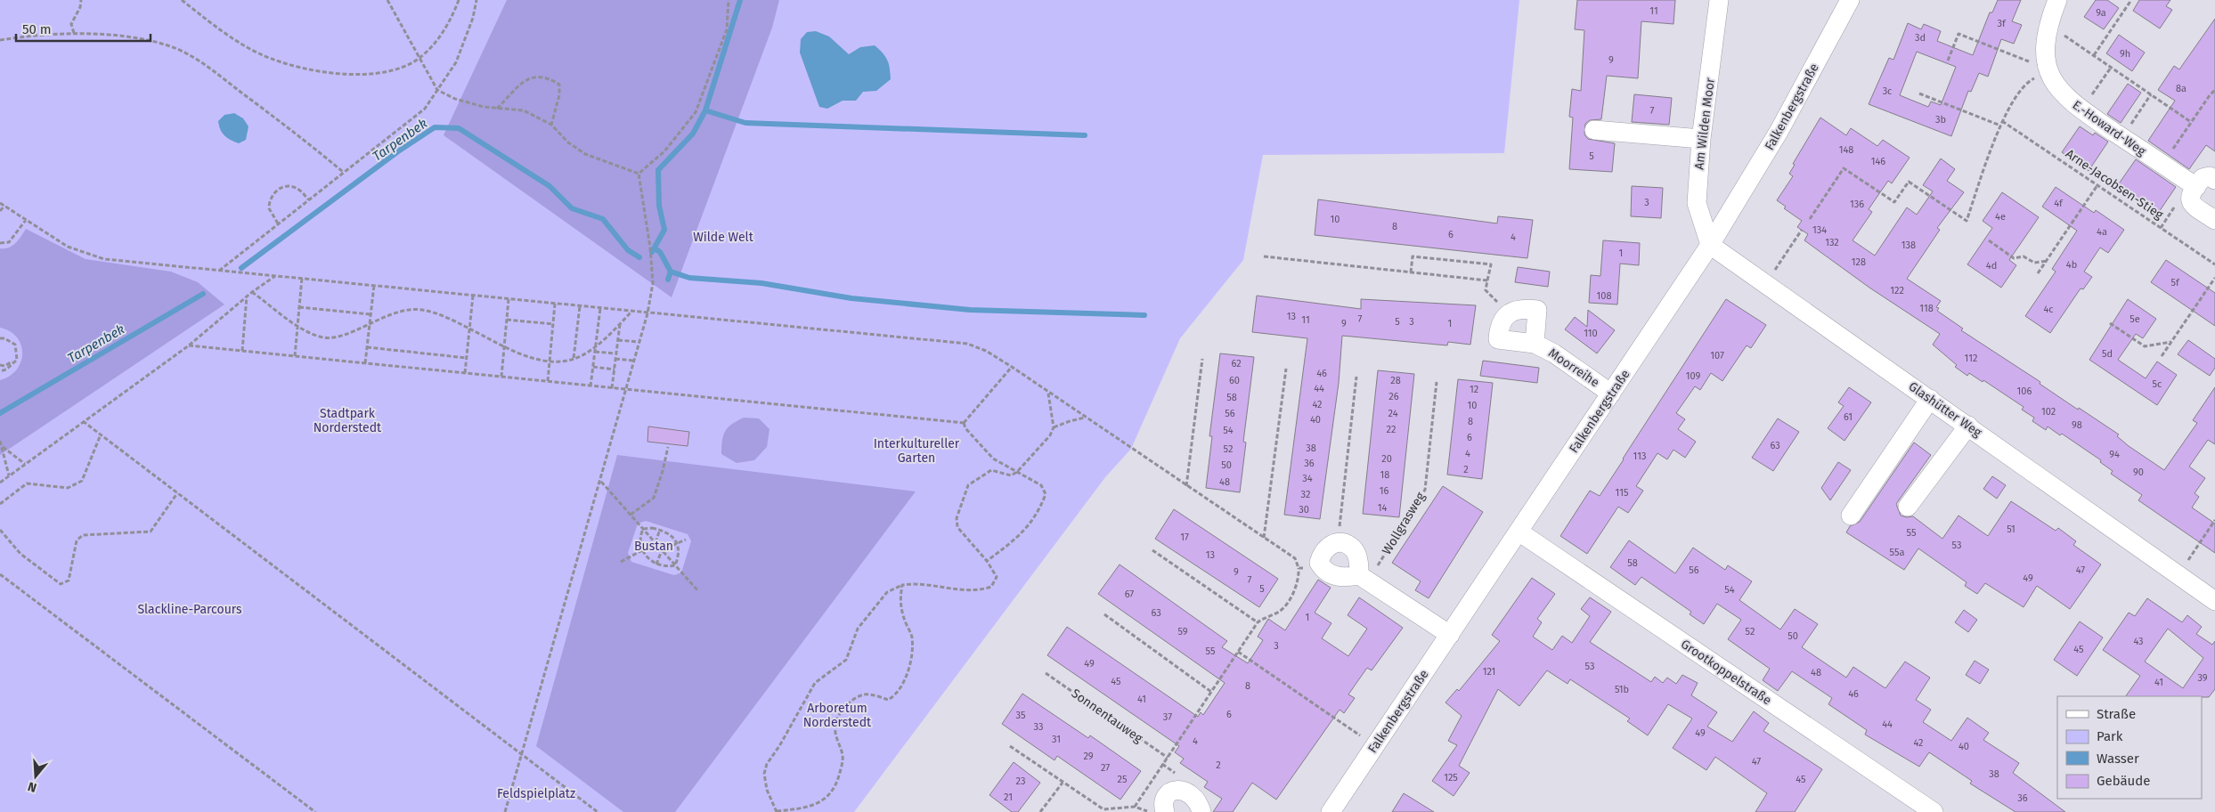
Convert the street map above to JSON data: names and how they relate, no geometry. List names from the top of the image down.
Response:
{
  "streets": {
    "street": [
      "Falkenbergstraße",
      "Am Wilden Moor",
      "E.-Howard-Weg",
      "Moorreihe",
      "Glashütter Weg",
      "Grootkoppelstraße"
    ],
    "path": ["Arne-Jacobsen-Stieg", "Wollgrasweg", "Sonnentauweg"]
  },
  "crossings": [
    ["Falkenbergstraße", "Am Wilden Moor"],
    ["Falkenbergstraße", "Moorreihe"],
    ["Falkenbergstraße", "Glashütter Weg"],
    ["Falkenbergstraße", "Grootkoppelstraße"],
    ["Am Wilden Moor", "Glashütter Weg"]
  ],
  "water": ["Tarpenbek"],
  "parks": [
    "Wilde Welt",
    "Stadtpark Norderstedt",
    "Interkultureller Garten",
    "Bustan",
    "Slackline-Parcours",
    "Arboretum Norderstedt",
    "Feldspielplatz"
  ],
  "house_numbers": [
    "11",
    "9a",
    "3f",
    "3d",
    "9h",
    "9",
    "8a",
    "3c",
    "7",
    "3b",
    "148",
    "5",
    "146",
    "3",
    "4f",
    "136",
    "4e",
    "10",
    "8",
    "134",
    "4a",
    "6",
    "4",
    "132",
    "138",
    "1",
    "128",
    "4b",
    "4d",
    "5f",
    "122",
    "108",
    "118",
    "4c",
    "13",
    "7",
    "5e",
    "11",
    "5",
    "3",
    "9",
    "1",
    "110",
    "5d",
    "107",
    "112",
    "62",
    "46",
    "109",
    "60",
    "28",
    "5c",
    "44",
    "12",
    "106",
    "26",
    "58",
    "42",
    "10",
    "102",
    "56",
    "24",
    "61",
    "40",
    "8",
    "98",
    "22",
    "54",
    "6",
    "63",
    "38",
    "52",
    "4",
    "94",
    "113",
    "20",
    "36",
    "50",
    "2",
    "90",
    "18",
    "34",
    "48",
    "16",
    "115",
    "32",
    "14",
    "30",
    "51",
    "55",
    "17",
    "53",
    "55a",
    "13",
    "58",
    "56",
    "47",
    "9",
    "49",
    "7",
    "5",
    "54",
    "67",
    "63",
    "1",
    "59",
    "52",
    "50",
    "43",
    "3",
    "45",
    "55",
    "49",
    "53",
    "121",
    "48",
    "39",
    "45",
    "41",
    "8",
    "51b",
    "46",
    "41",
    "6",
    "35",
    "37",
    "44",
    "33",
    "49",
    "31",
    "4",
    "42",
    "40",
    "29",
    "47",
    "2",
    "27",
    "38",
    "125",
    "25",
    "45",
    "23",
    "21",
    "36"
  ],
  "legend": [
    "Straße",
    "Park",
    "Wasser",
    "Gebäude"
  ],
  "scale_bar": "50 m",
  "north": "bottom"
}
